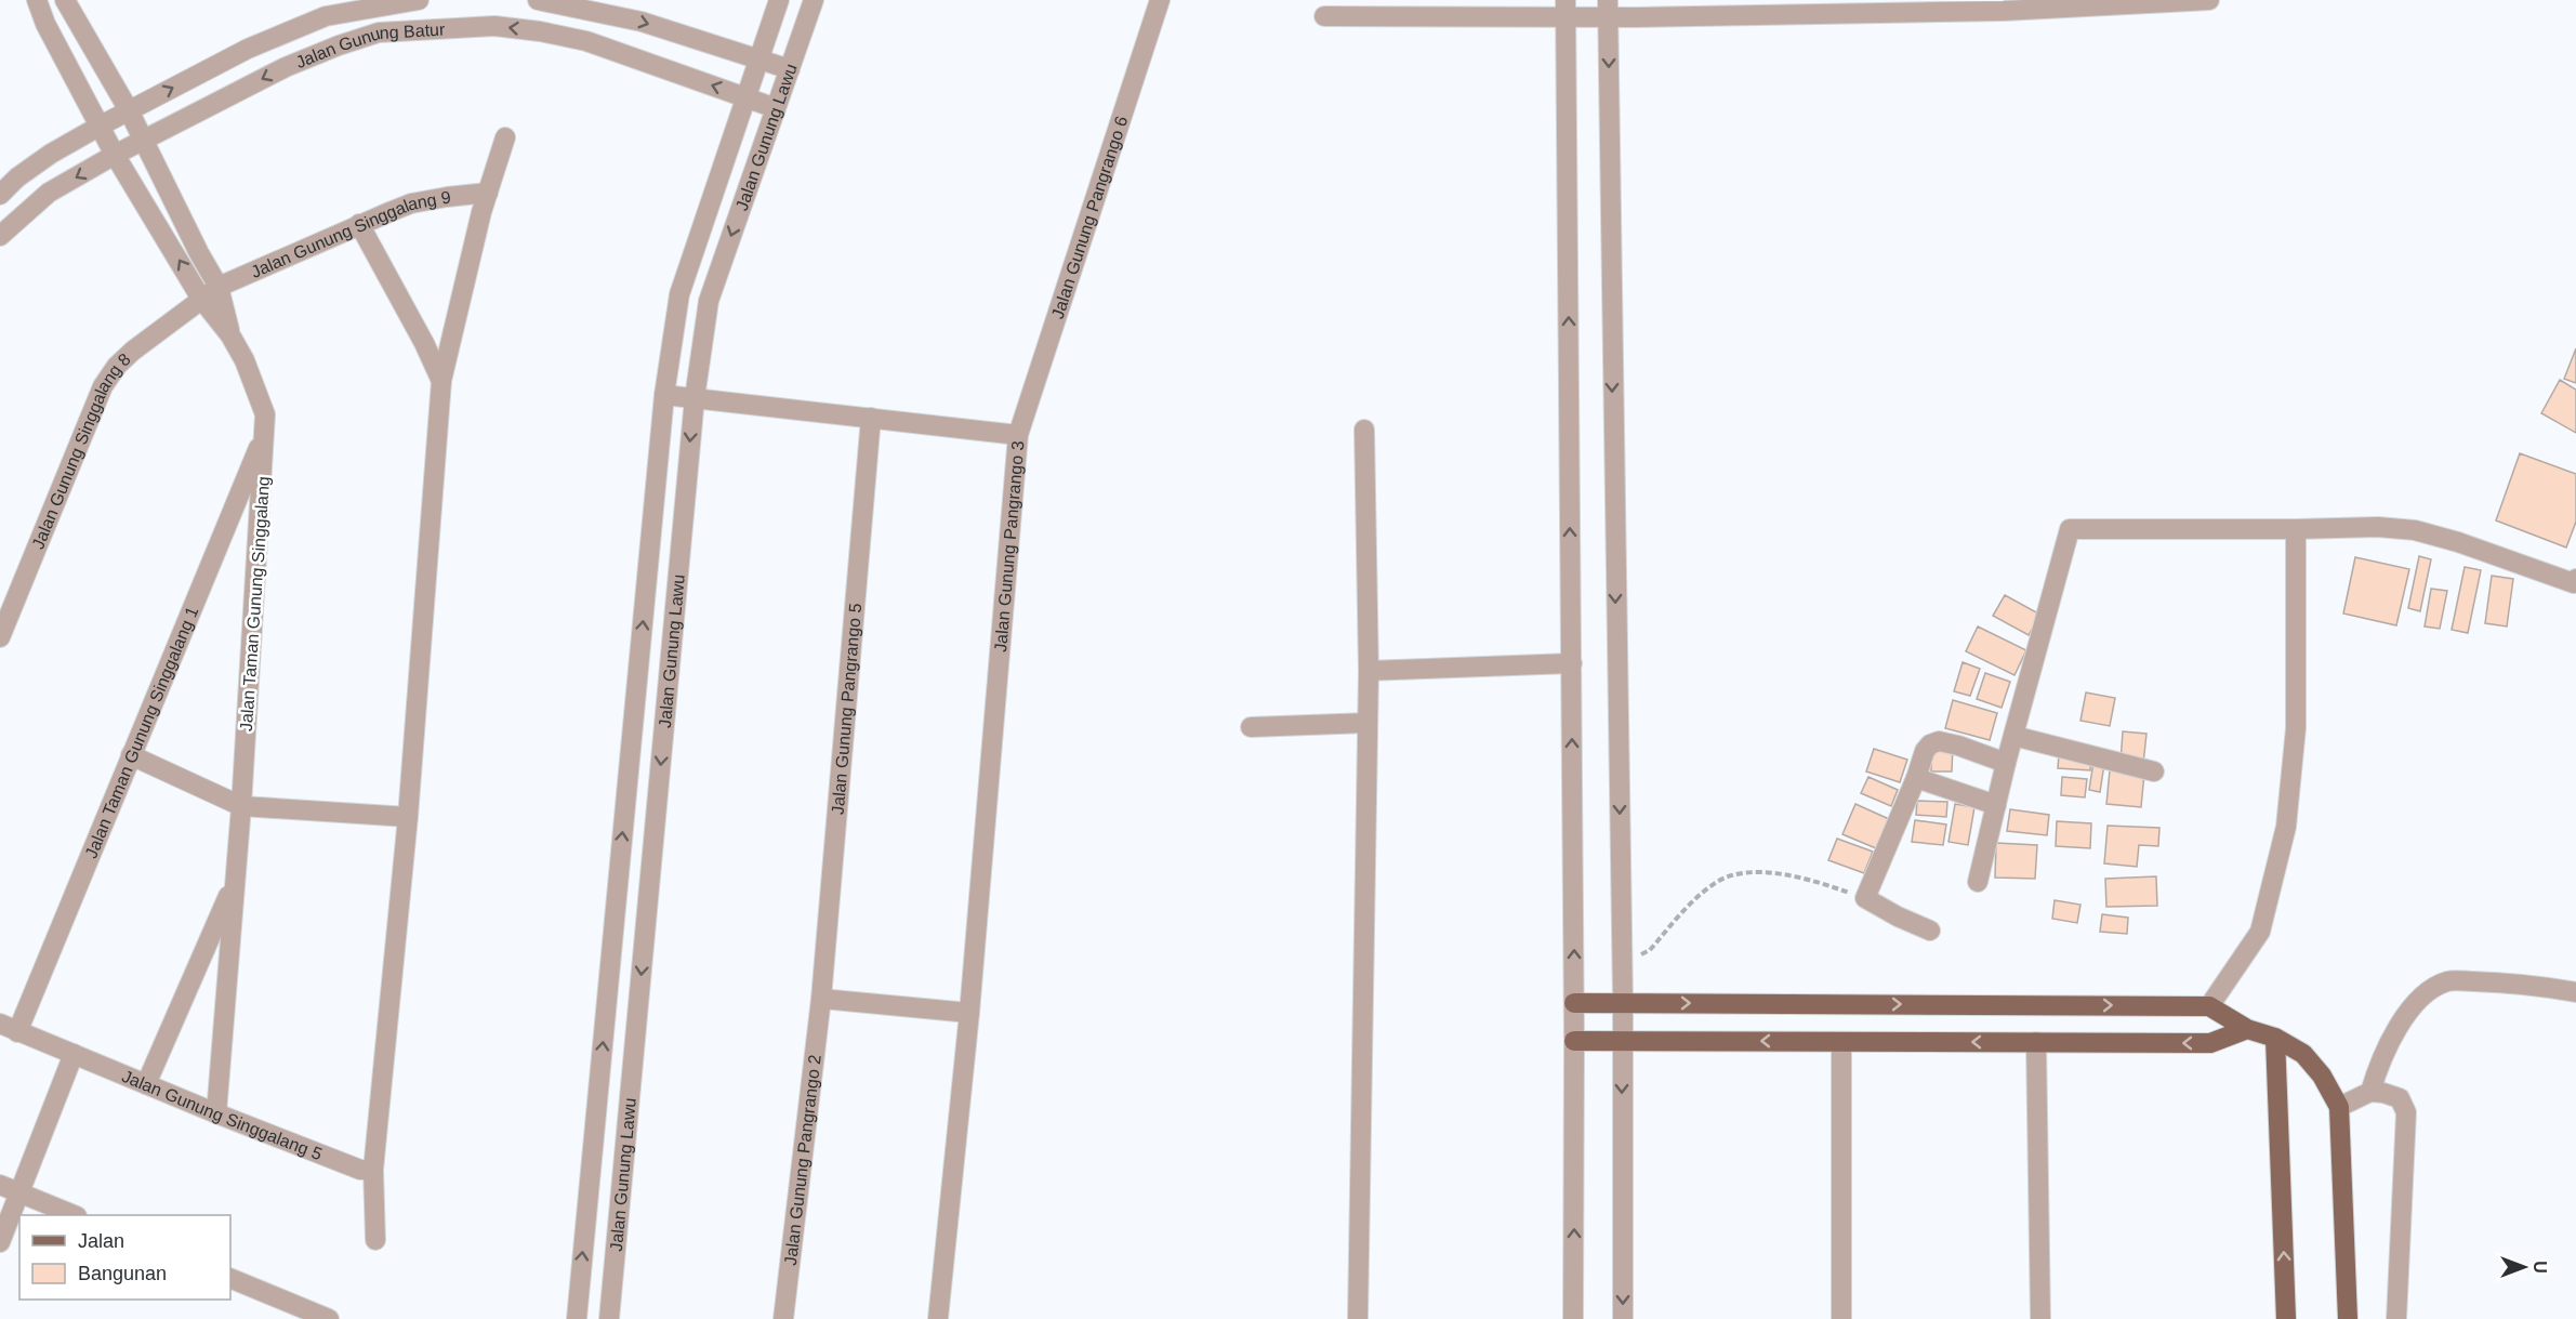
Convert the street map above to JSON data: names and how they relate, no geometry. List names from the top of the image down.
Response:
{
  "streets": {
    "street": [
      "Jalan Gunung Batur",
      "Jalan Gunung Lawu",
      "Jalan Gunung Pangrango 6",
      "Jalan Gunung Singgalang 9",
      "Jalan Gunung Singgalang 8",
      "Jalan Gunung Pangrango 3",
      "Jalan Taman Gunung Singgalang",
      "Jalan Gunung Pangrango 5",
      "Jalan Taman Gunung Singgalang 1",
      "Jalan Gunung Singgalang 5",
      "Jalan Gunung Pangrango 2"
    ]
  },
  "crossings": [
    ["Jalan Gunung Batur", "Jalan Gunung Lawu"],
    ["Jalan Gunung Batur", "Jalan Taman Gunung Singgalang"],
    ["Jalan Gunung Lawu", "Jalan Gunung Pangrango 3"],
    ["Jalan Gunung Pangrango 6", "Jalan Gunung Pangrango 3"],
    ["Jalan Gunung Singgalang 9", "Jalan Gunung Singgalang 8"],
    ["Jalan Gunung Singgalang 9", "Jalan Taman Gunung Singgalang"],
    ["Jalan Gunung Singgalang 8", "Jalan Taman Gunung Singgalang"],
    ["Jalan Gunung Pangrango 3", "Jalan Gunung Pangrango 5"],
    ["Jalan Taman Gunung Singgalang", "Jalan Taman Gunung Singgalang 1"],
    ["Jalan Taman Gunung Singgalang", "Jalan Gunung Singgalang 5"],
    ["Jalan Gunung Pangrango 5", "Jalan Gunung Pangrango 2"],
    ["Jalan Taman Gunung Singgalang 1", "Jalan Gunung Singgalang 5"]
  ],
  "legend": ["Jalan", "Bangunan"],
  "north": "right"
}
